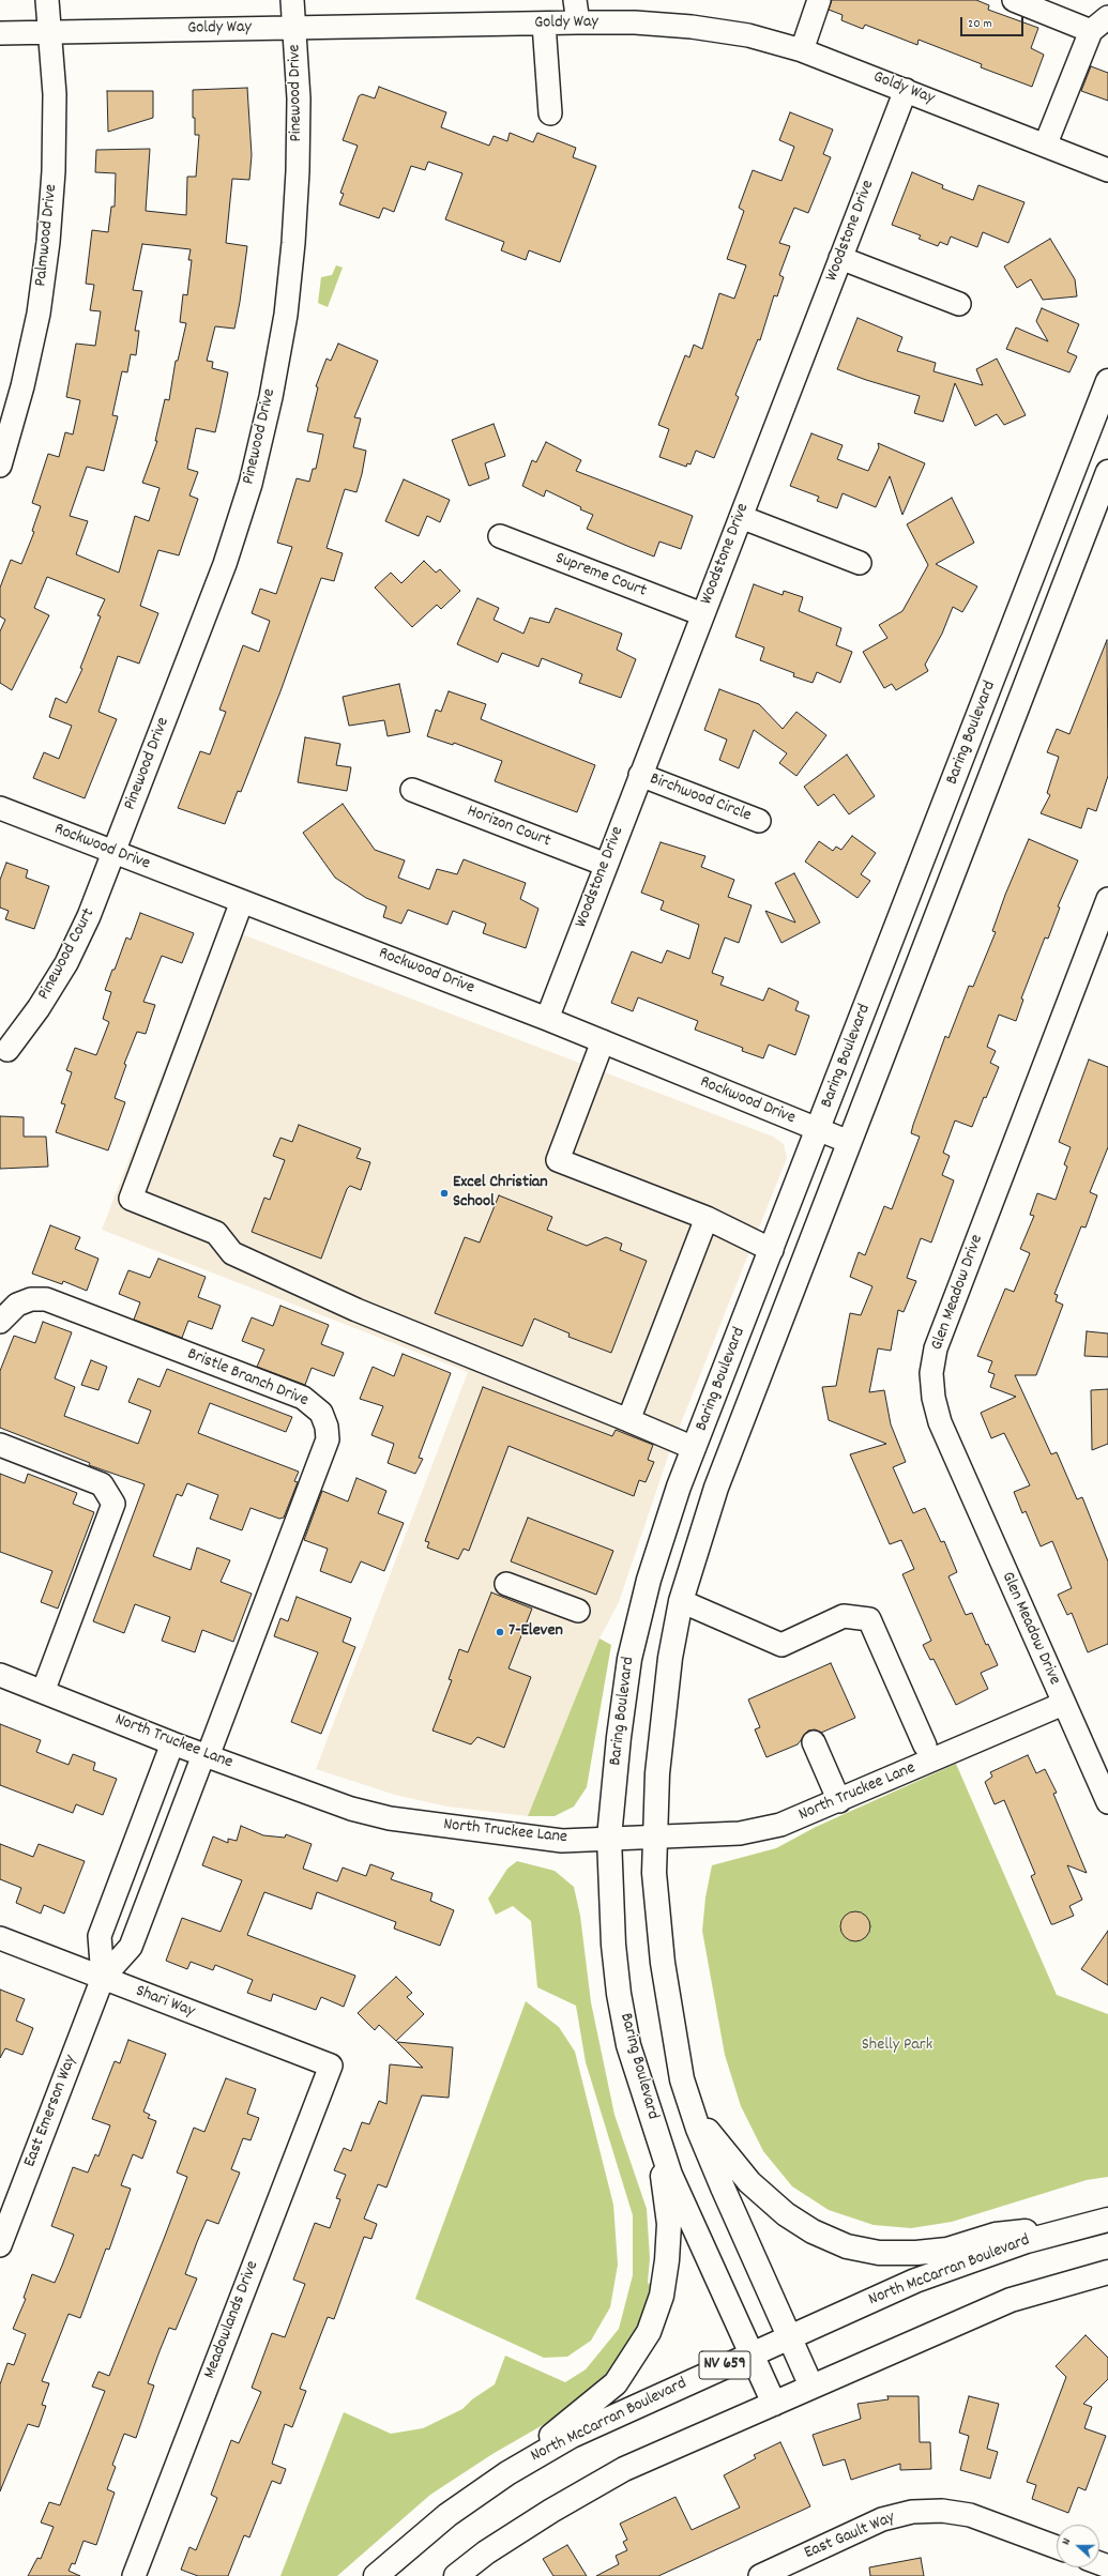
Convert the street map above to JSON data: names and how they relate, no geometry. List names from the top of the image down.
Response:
{
  "streets": {
    "main road": ["Baring Boulevard", "North McCarran Boulevard", "NV 659"],
    "street": [
      "Goldy Way",
      "Pinewood Drive",
      "Woodstone Drive",
      "Palmwood Drive",
      "Supreme Court",
      "Birchwood Circle",
      "Horizon Court",
      "Rockwood Drive",
      "Pinewood Court",
      "Glen Meadow Drive",
      "Bristle Branch Drive",
      "North Truckee Lane",
      "Shari Way",
      "East Emerson Way",
      "Meadowlands Drive",
      "East Gault Way"
    ]
  },
  "crossings": [
    ["Goldy Way", "Pinewood Drive"],
    ["Goldy Way", "Woodstone Drive"],
    ["Goldy Way", "Palmwood Drive"],
    ["Pinewood Drive", "Rockwood Drive"],
    ["Pinewood Drive", "Pinewood Court"],
    ["Woodstone Drive", "Supreme Court"],
    ["Woodstone Drive", "Birchwood Circle"],
    ["Woodstone Drive", "Horizon Court"],
    ["Woodstone Drive", "Rockwood Drive"],
    ["Baring Boulevard", "Rockwood Drive"],
    ["Baring Boulevard", "North Truckee Lane"],
    ["Baring Boulevard", "North McCarran Boulevard"],
    ["Rockwood Drive", "Pinewood Court"],
    ["Glen Meadow Drive", "North Truckee Lane"],
    ["Bristle Branch Drive", "North Truckee Lane"],
    ["Bristle Branch Drive", "East Emerson Way"],
    ["North Truckee Lane", "East Emerson Way"],
    ["Shari Way", "East Emerson Way"],
    ["Shari Way", "Meadowlands Drive"]
  ],
  "parks": ["Shelly Park"],
  "places": ["Excel Christian School", "7-Eleven"],
  "scale_bar": "20 m",
  "north": "left"
}
